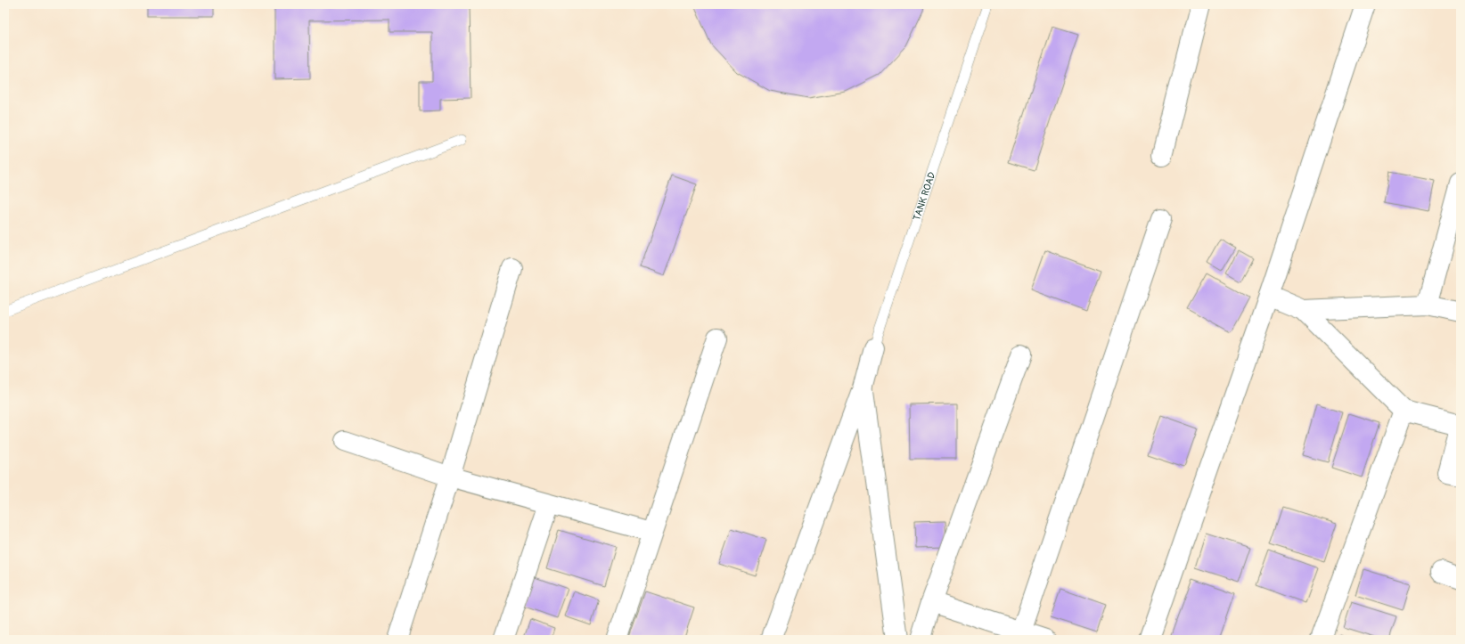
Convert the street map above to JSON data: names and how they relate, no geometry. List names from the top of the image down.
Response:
{
  "streets": {
    "street": ["TANK ROAD"]
  }
}
